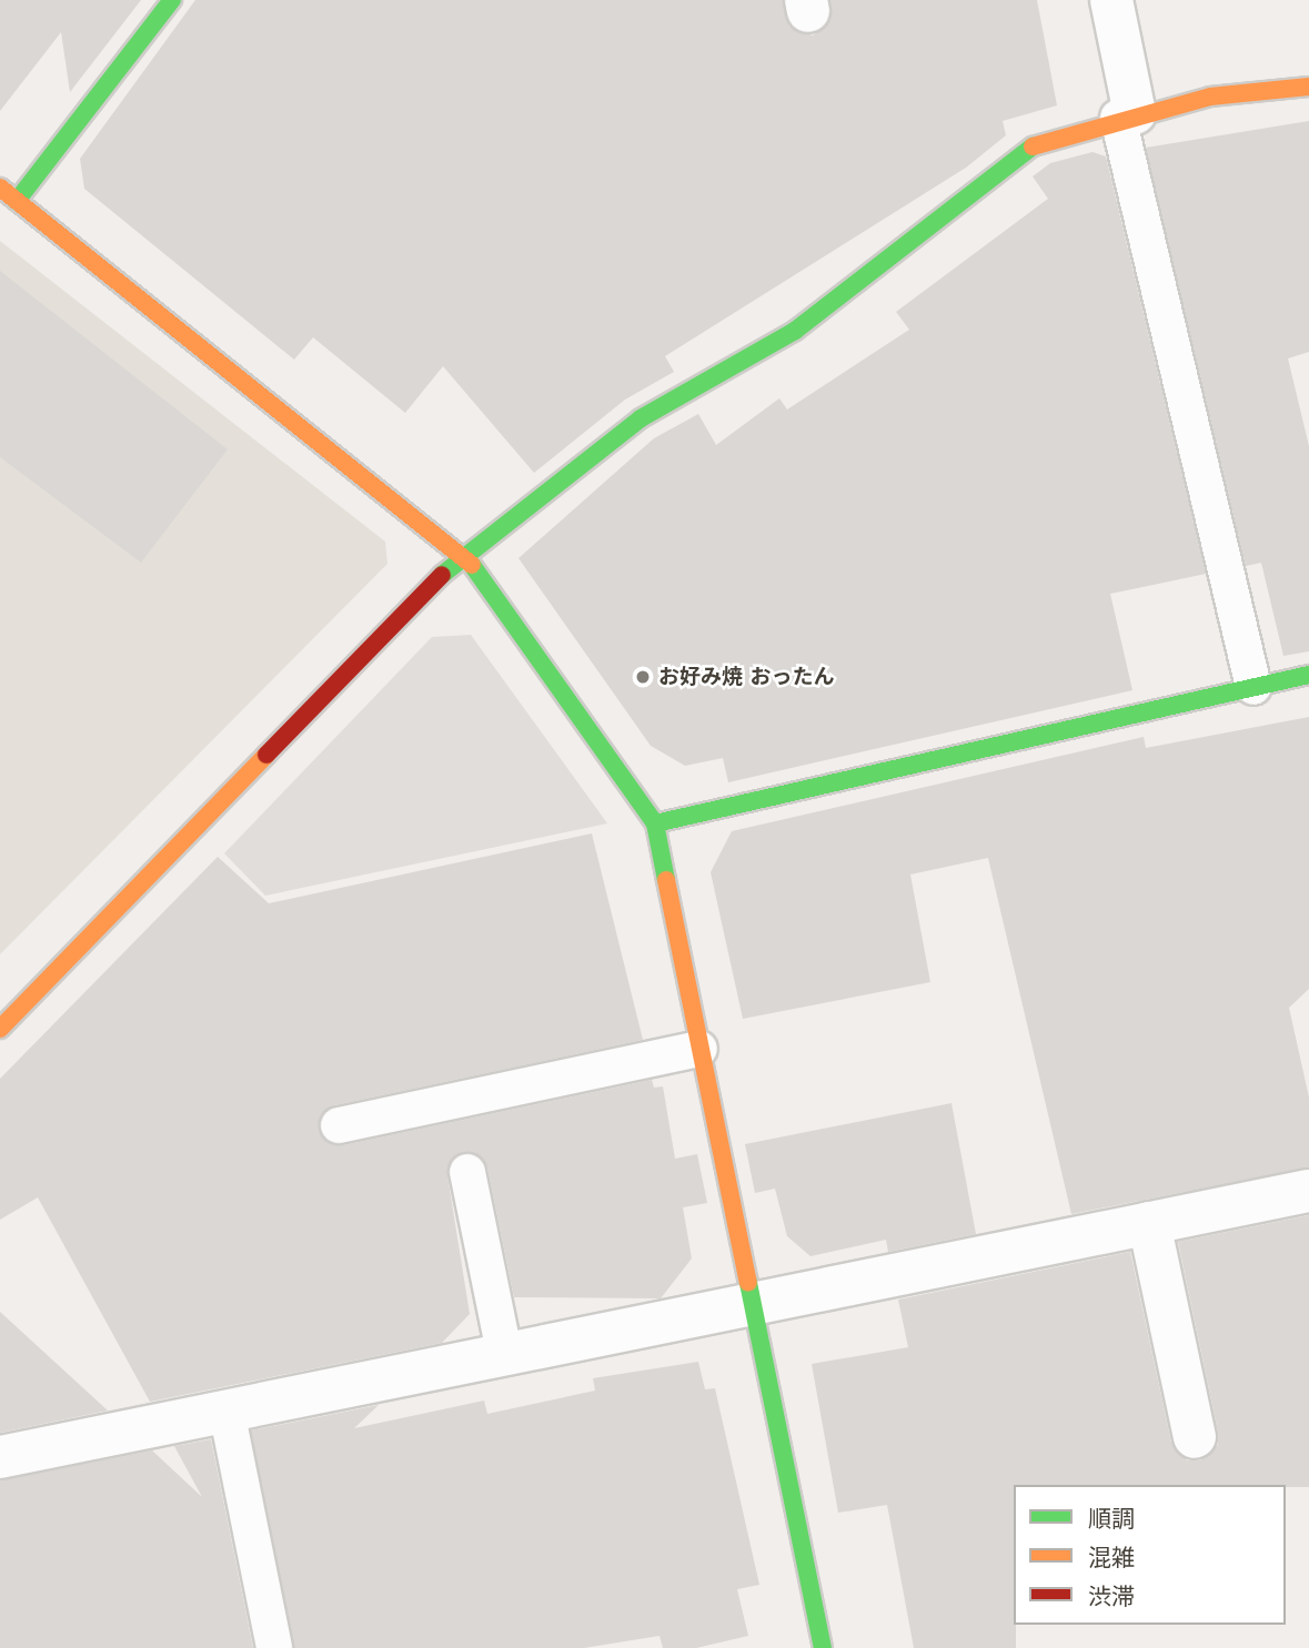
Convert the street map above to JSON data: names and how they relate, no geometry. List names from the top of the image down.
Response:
{
  "places": ["お好み焼 おったん"],
  "legend": ["順調", "混雑", "渋滞"]
}
